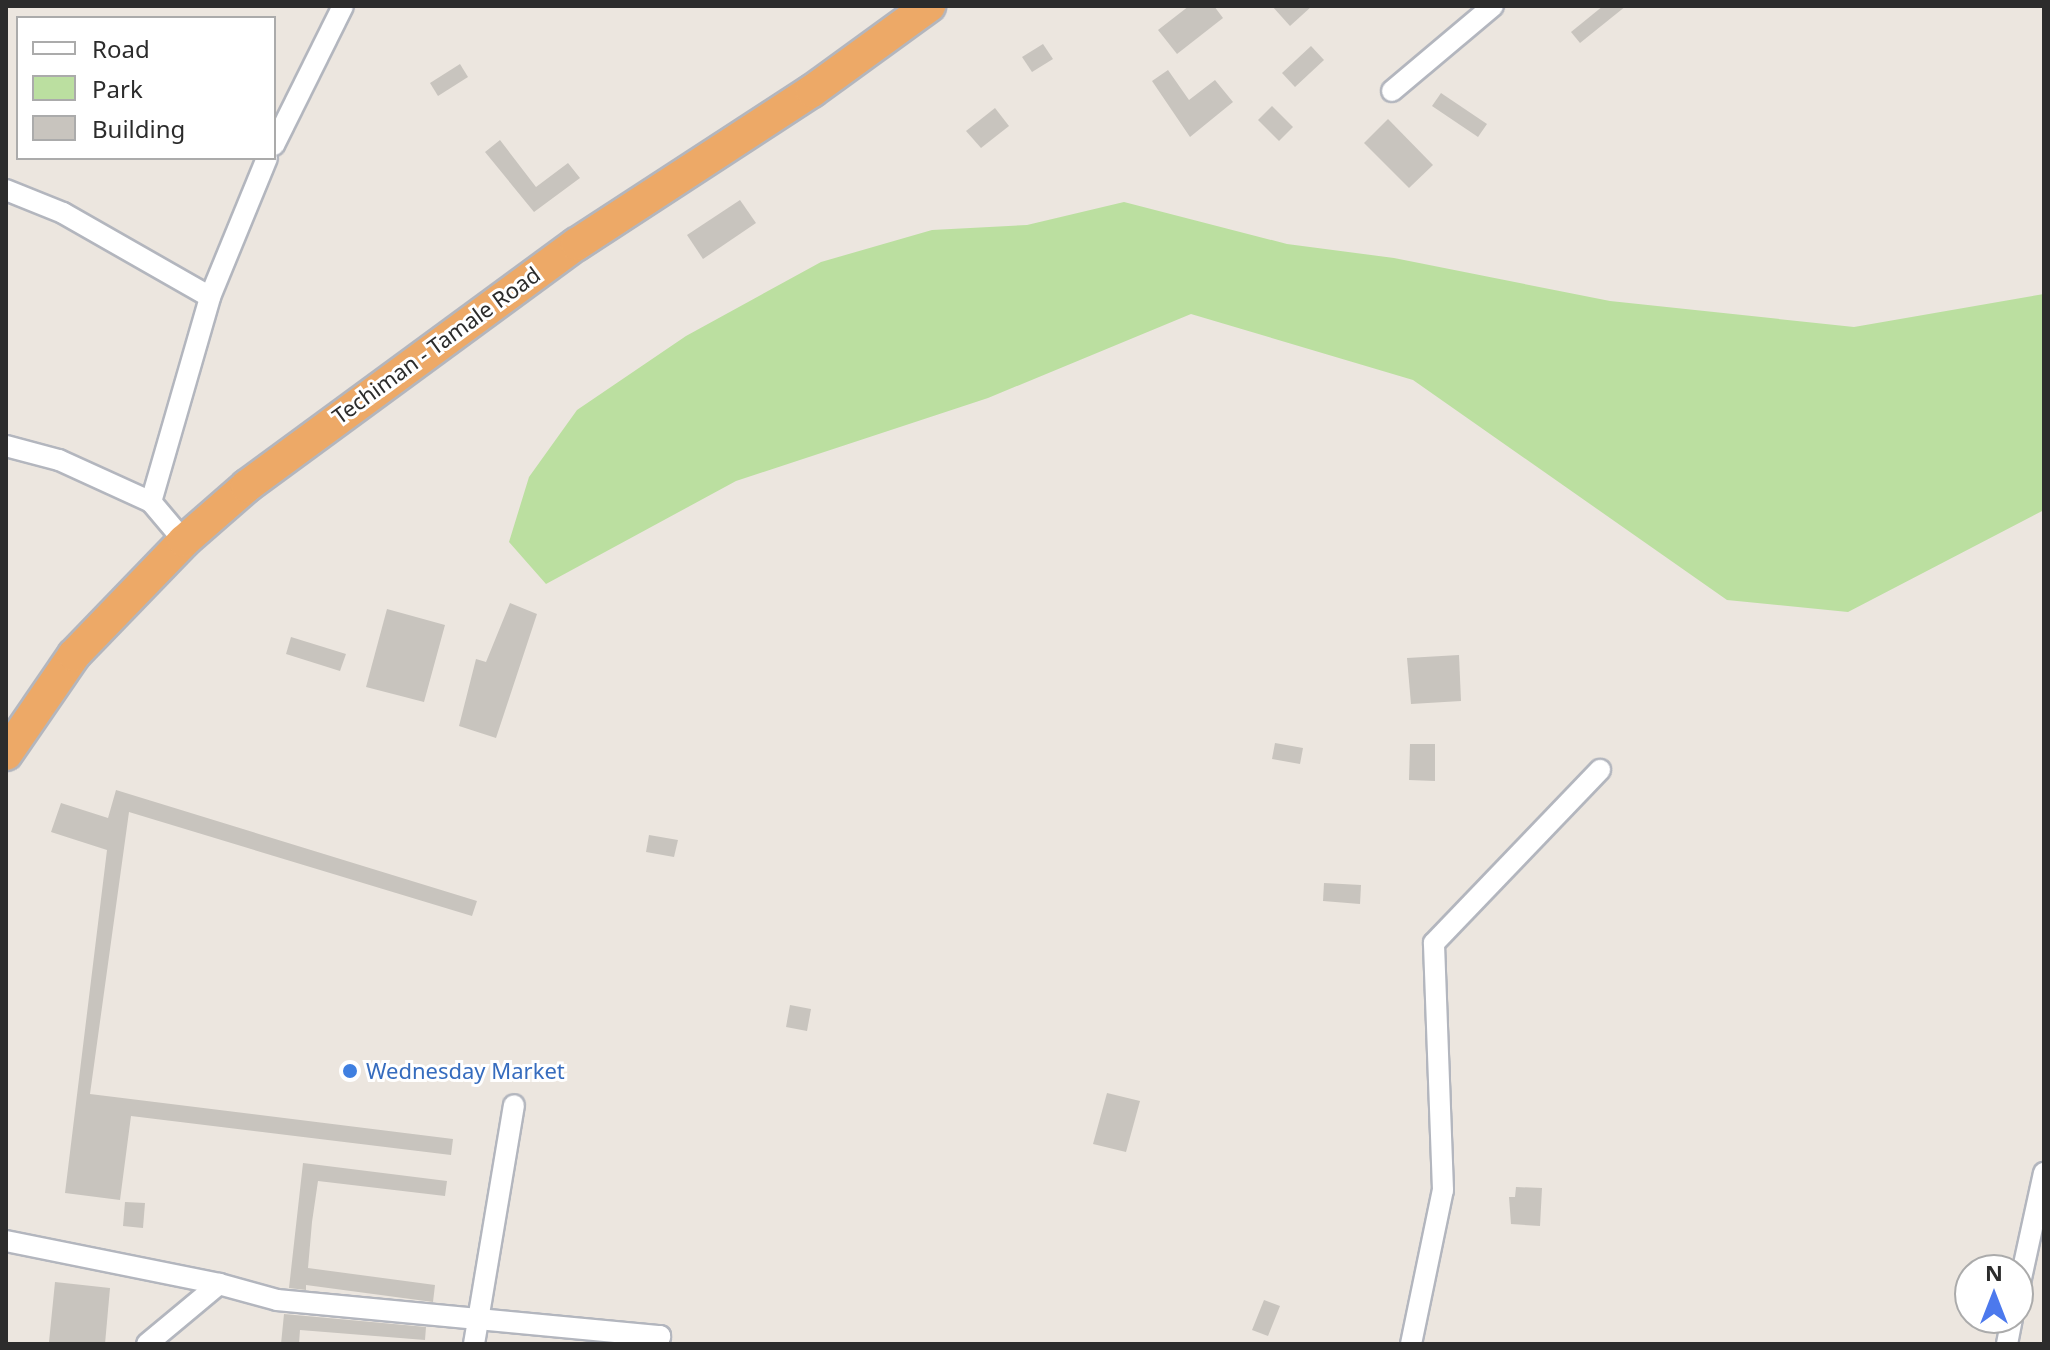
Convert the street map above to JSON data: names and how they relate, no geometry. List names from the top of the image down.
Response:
{
  "streets": {
    "highway": ["Techiman - Tamale Road"]
  },
  "places": ["Wednesday Market"],
  "legend": ["Road", "Park", "Building"],
  "north": "top"
}
